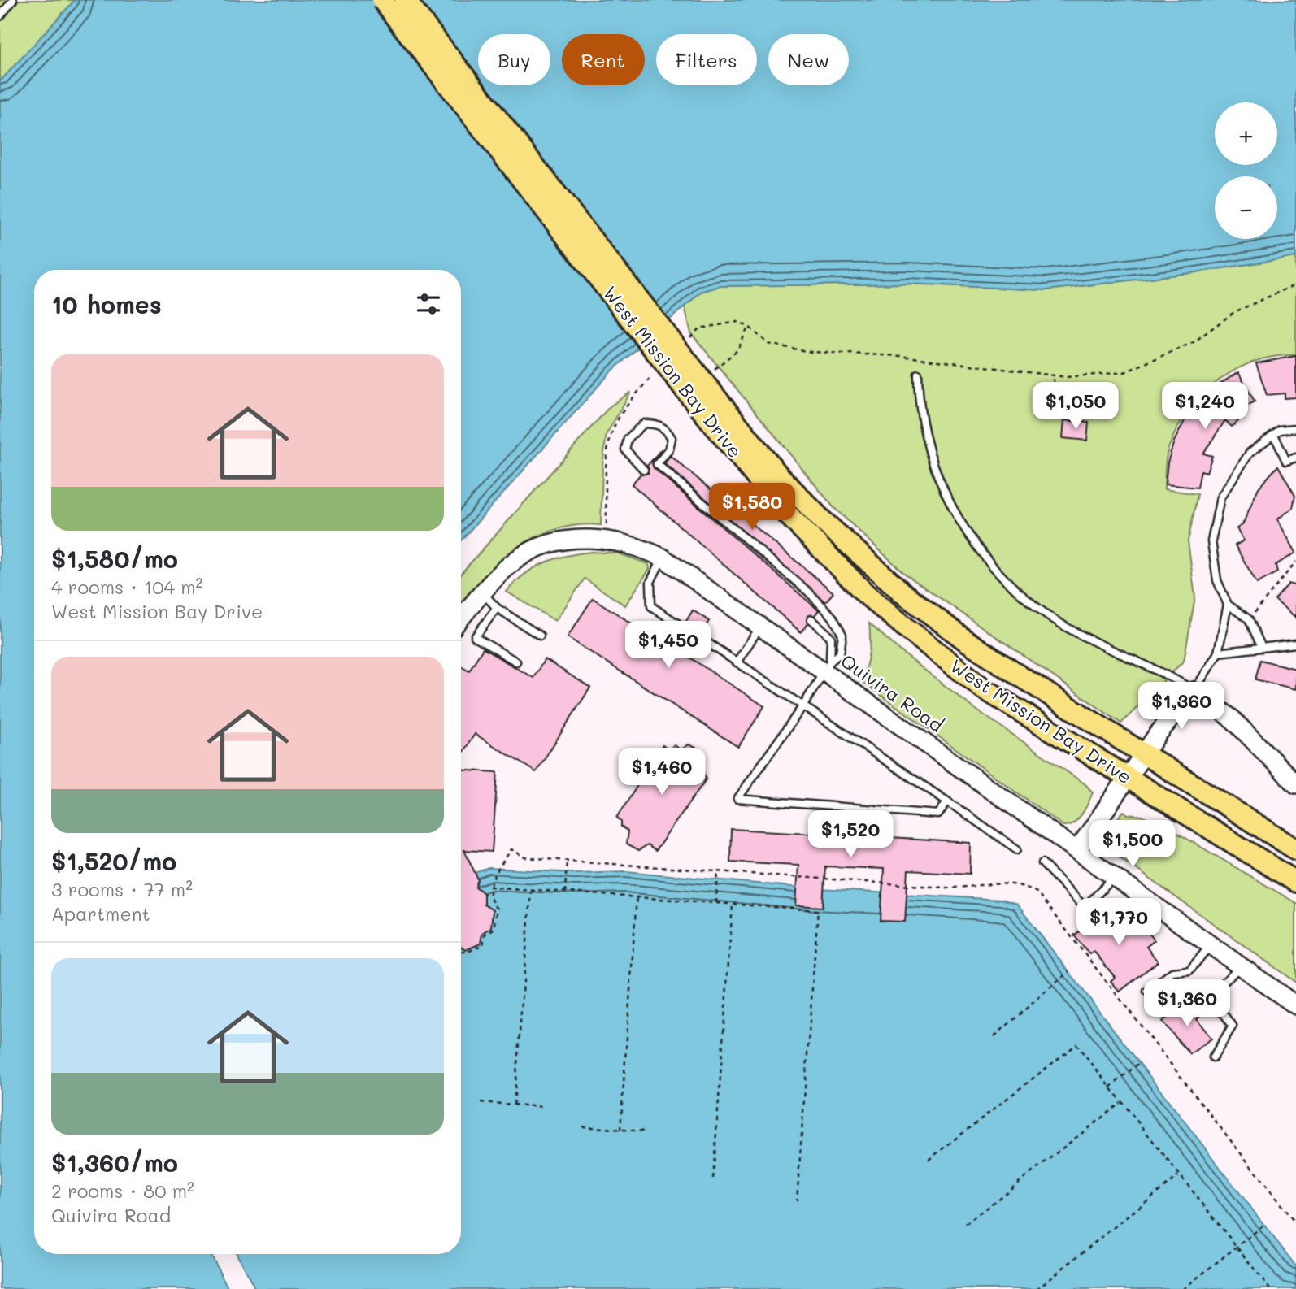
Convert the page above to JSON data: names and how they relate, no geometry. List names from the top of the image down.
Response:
{
  "streets": {
    "main road": ["West Mission Bay Drive"],
    "street": ["Quivira Road"]
  },
  "page": {
    "chip": [
      "Buy",
      "Rent",
      "Filters",
      "New"
    ],
    "map_buttons": ["+", "−"],
    "heading": "10 homes",
    "list": [
      {
        "name": "$1,580/mo",
        "note": "4 rooms · 104 m² · West Mission Bay Drive"
      },
      {
        "name": "$1,520/mo",
        "note": "3 rooms · 77 m² · Apartment"
      },
      {
        "name": "$1,360/mo",
        "note": "2 rooms · 80 m² · Quivira Road"
      }
    ],
    "price": [
      "$1,050",
      "$1,240",
      "$1,580",
      "$1,450",
      "$1,360",
      "$1,460",
      "$1,520",
      "$1,500",
      "$1,770",
      "$1,360"
    ]
  }
}
